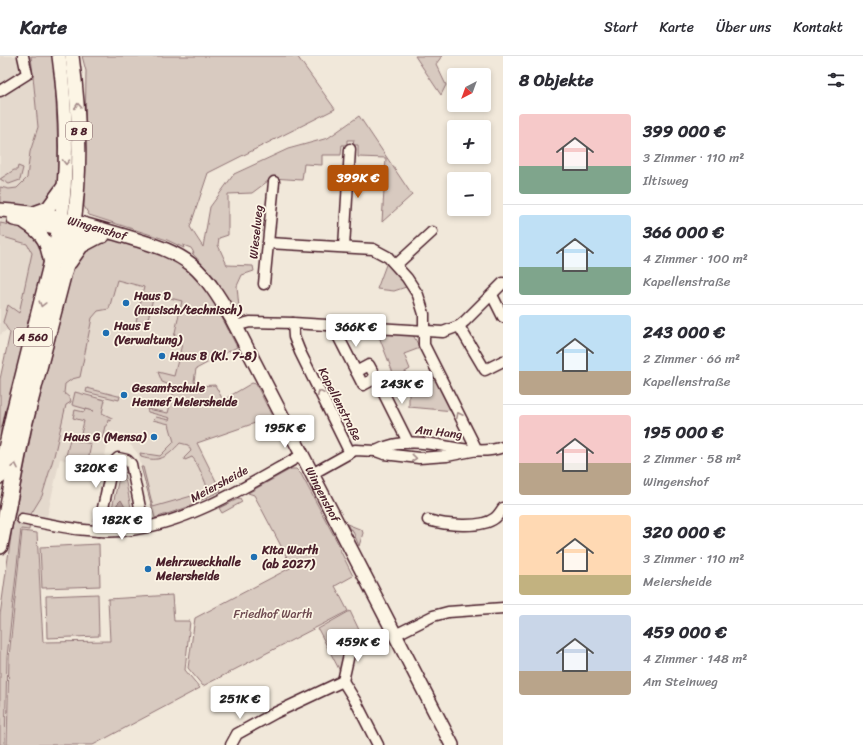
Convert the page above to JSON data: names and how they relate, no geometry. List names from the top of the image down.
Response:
{
  "streets": {
    "highway": ["A 560"],
    "main road": ["B 8", "Wingenshof"],
    "street": [
      "Wieselweg",
      "Kapellenstraße",
      "Am Hang",
      "Meiersheide"
    ]
  },
  "crossings": [
    ["B 8", "Wingenshof"],
    ["B 8", "A 560"],
    ["Wingenshof", "A 560"],
    ["Wingenshof", "Am Hang"],
    ["Wingenshof", "Meiersheide"],
    ["Kapellenstraße", "Am Hang"]
  ],
  "parks": ["Friedhof Warth"],
  "places": [
    "Haus D (musisch/technisch)",
    "Haus E (Verwaltung)",
    "Haus B (Kl. 7-8)",
    "Gesamtschule Hennef Meiersheide",
    "Haus G (Mensa)",
    "Kita Warth (ab 2027)",
    "Mehrzweckhalle Meiersheide"
  ],
  "north": "bottom left",
  "page": {
    "header": "Karte",
    "nav": [
      "Start",
      "Karte",
      "Über uns",
      "Kontakt"
    ],
    "heading": "8 Objekte",
    "map_buttons": ["+", "−"],
    "list": [
      {
        "name": "399 000 €",
        "note": "3 Zimmer · 110 m² · Iltisweg"
      },
      {
        "name": "366 000 €",
        "note": "4 Zimmer · 100 m² · Kapellenstraße"
      },
      {
        "name": "243 000 €",
        "note": "2 Zimmer · 66 m² · Kapellenstraße"
      },
      {
        "name": "195 000 €",
        "note": "2 Zimmer · 58 m² · Wingenshof"
      },
      {
        "name": "320 000 €",
        "note": "3 Zimmer · 110 m² · Meiersheide"
      },
      {
        "name": "459 000 €",
        "note": "4 Zimmer · 148 m² · Am Steinweg"
      }
    ],
    "price": [
      "399K €",
      "366K €",
      "243K €",
      "195K €",
      "320K €",
      "182K €",
      "459K €",
      "251K €"
    ]
  }
}
